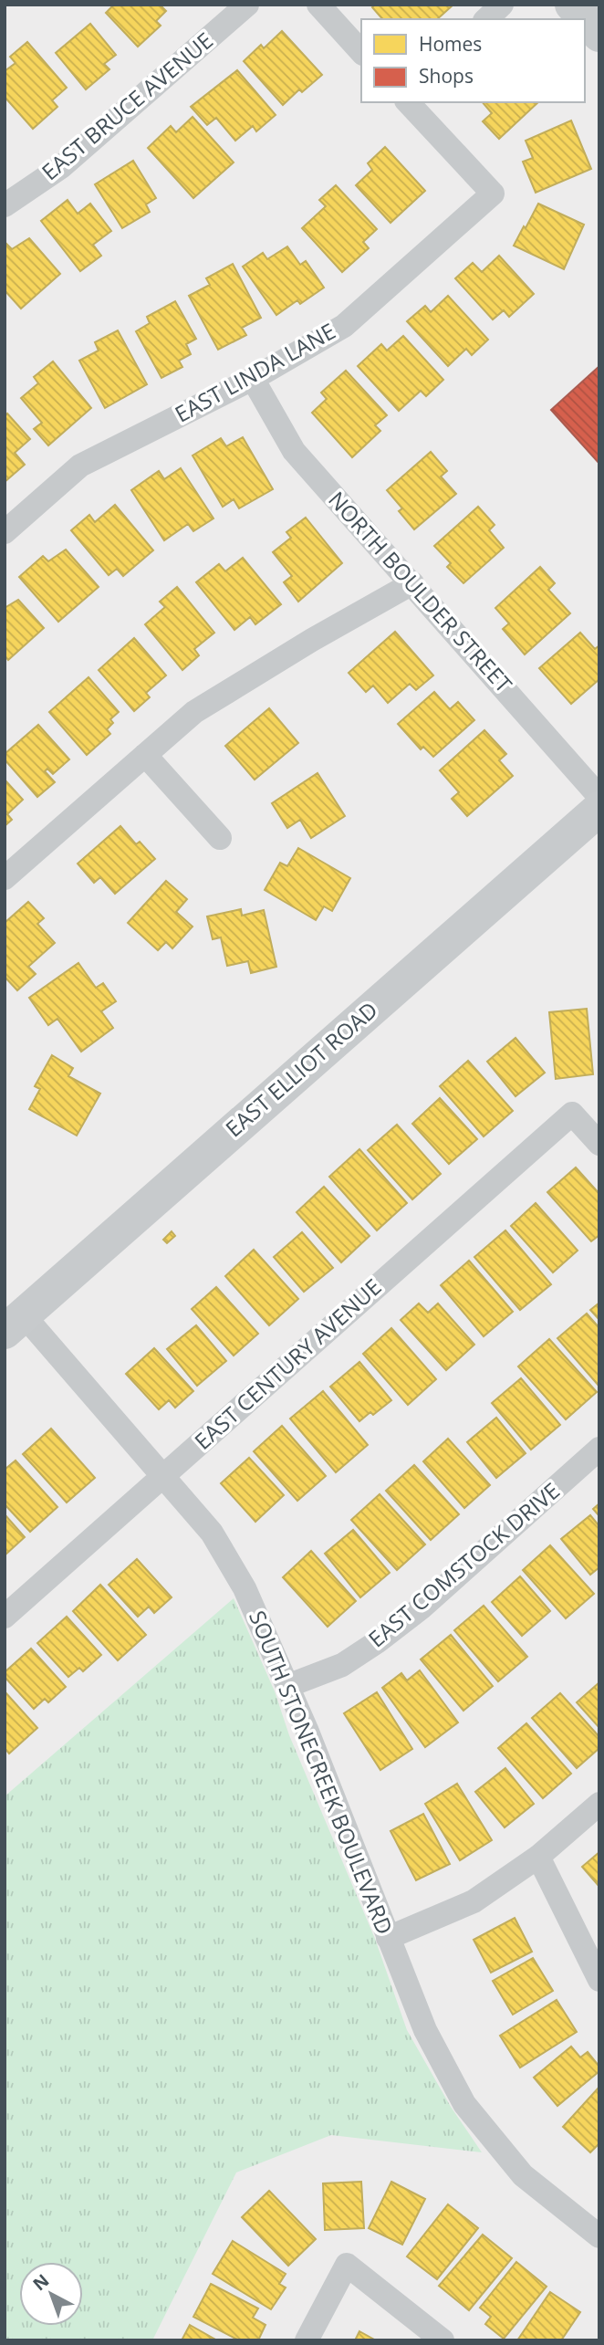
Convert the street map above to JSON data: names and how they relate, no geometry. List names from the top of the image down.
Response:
{
  "streets": {
    "main road": ["EAST ELLIOT ROAD"],
    "street": [
      "EAST BRUCE AVENUE",
      "EAST LINDA LANE",
      "NORTH BOULDER STREET",
      "EAST CENTURY AVENUE",
      "EAST COMSTOCK DRIVE",
      "SOUTH STONECREEK BOULEVARD"
    ]
  },
  "crossings": [
    ["EAST LINDA LANE", "NORTH BOULDER STREET"],
    ["EAST ELLIOT ROAD", "SOUTH STONECREEK BOULEVARD"],
    ["EAST CENTURY AVENUE", "SOUTH STONECREEK BOULEVARD"],
    ["EAST COMSTOCK DRIVE", "SOUTH STONECREEK BOULEVARD"]
  ],
  "legend": ["Homes", "Shops"],
  "north": "top left"
}
